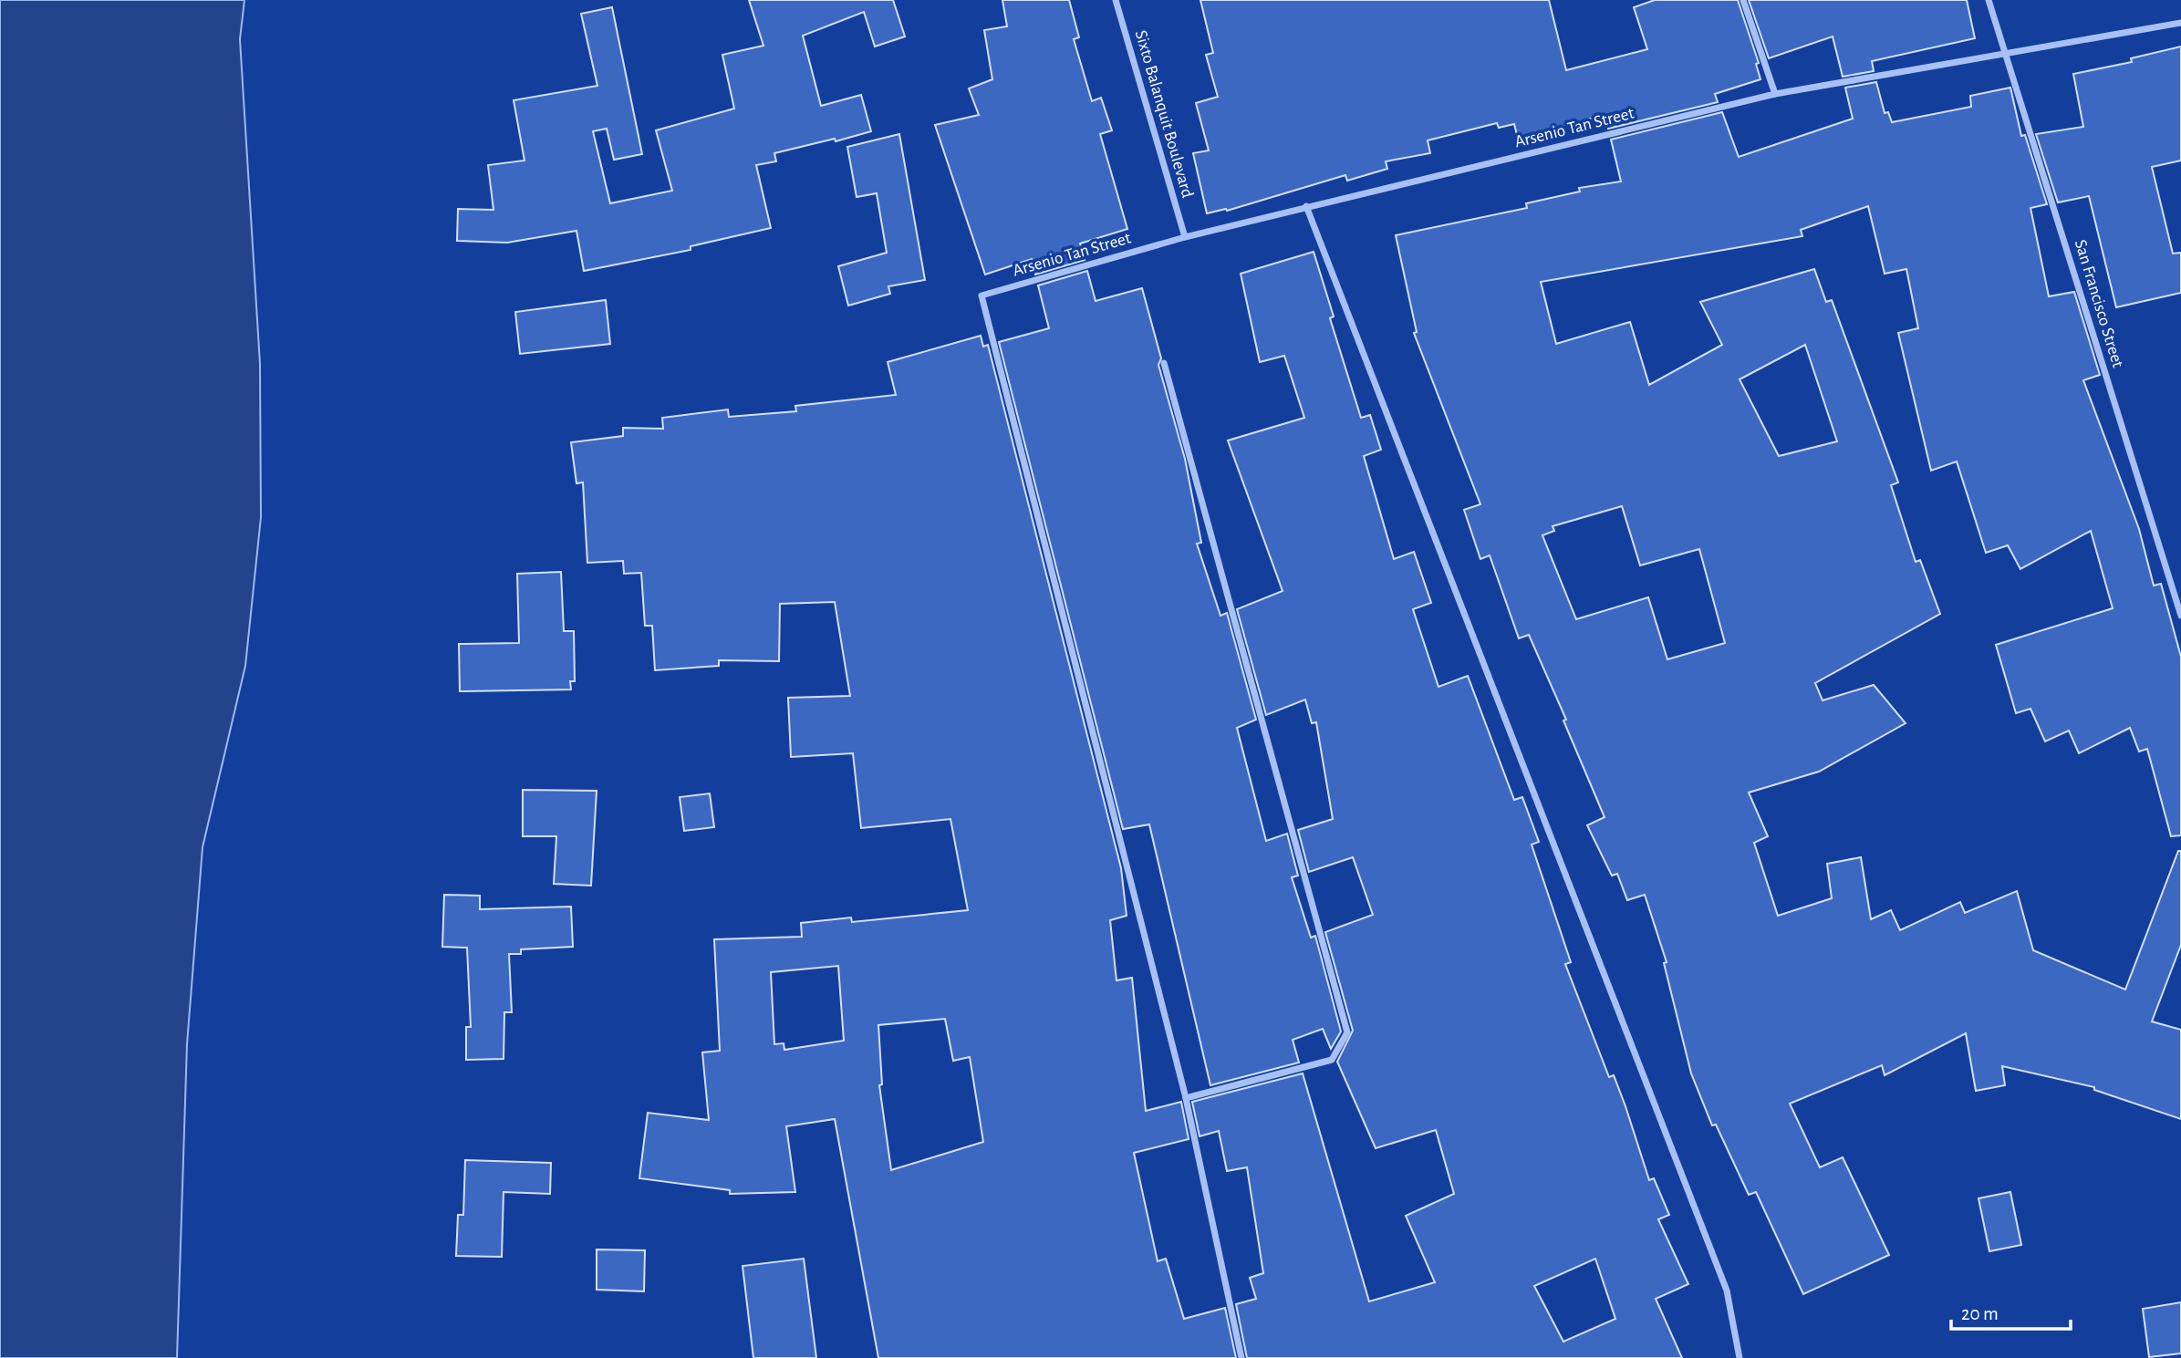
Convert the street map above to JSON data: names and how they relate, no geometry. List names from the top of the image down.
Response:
{
  "streets": {
    "street": ["Sixto Balanquit Boulevard", "Arsenio Tan Street", "San Francisco Street"]
  },
  "crossings": [
    ["Sixto Balanquit Boulevard", "Arsenio Tan Street"],
    ["Arsenio Tan Street", "San Francisco Street"]
  ],
  "scale_bar": "20 m"
}
